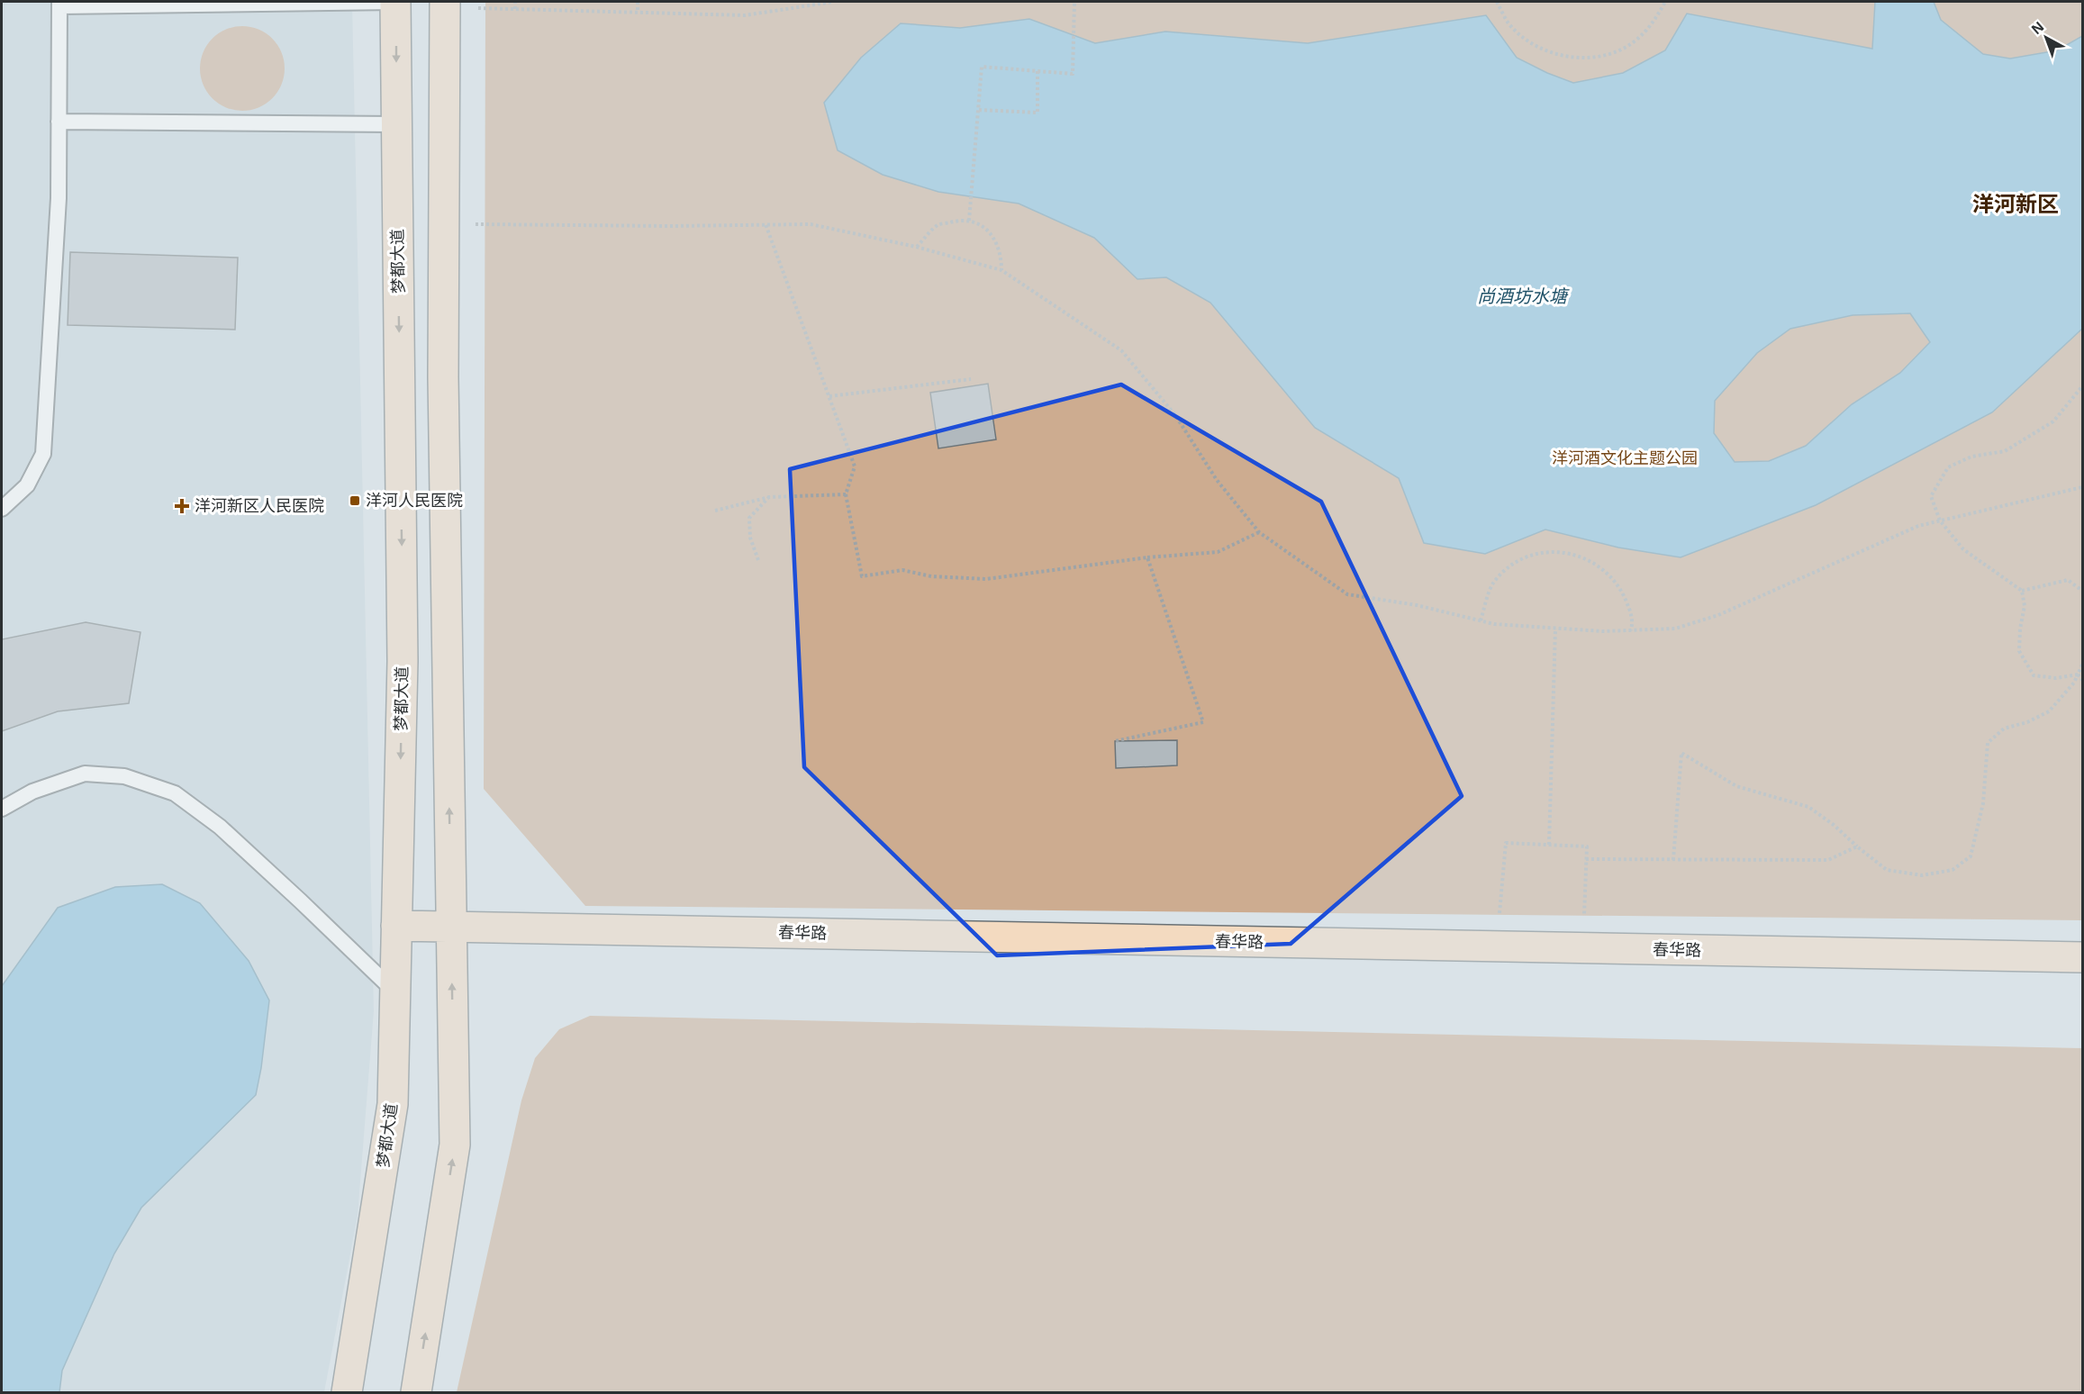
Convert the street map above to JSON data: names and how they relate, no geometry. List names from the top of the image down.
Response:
{
  "streets": {
    "main road": ["梦都大道", "春华路"]
  },
  "crossings": [
    ["梦都大道", "春华路"]
  ],
  "districts": ["洋河新区"],
  "water": ["尚酒坊水塘"],
  "parks": ["洋河酒文化主题公园"],
  "places": {
    "transit": ["洋河人民医院"],
    "health": ["洋河新区人民医院"]
  },
  "north": "top left"
}
